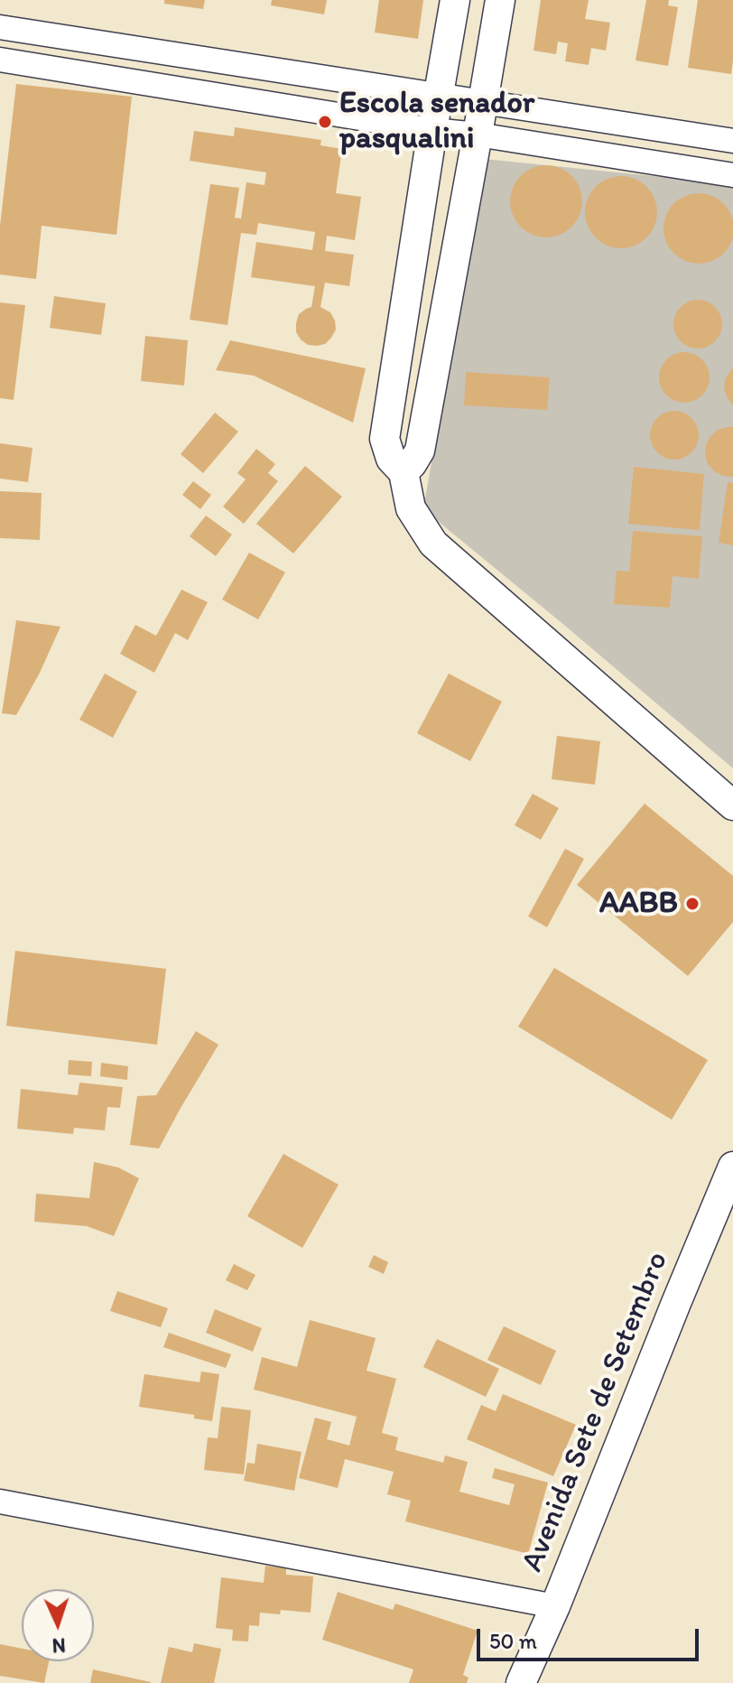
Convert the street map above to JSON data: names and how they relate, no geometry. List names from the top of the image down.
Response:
{
  "streets": {
    "street": ["Avenida Sete de Setembro"]
  },
  "places": ["Escola senador pasqualini", "AABB"],
  "scale_bar": "50 m",
  "north": "bottom"
}
